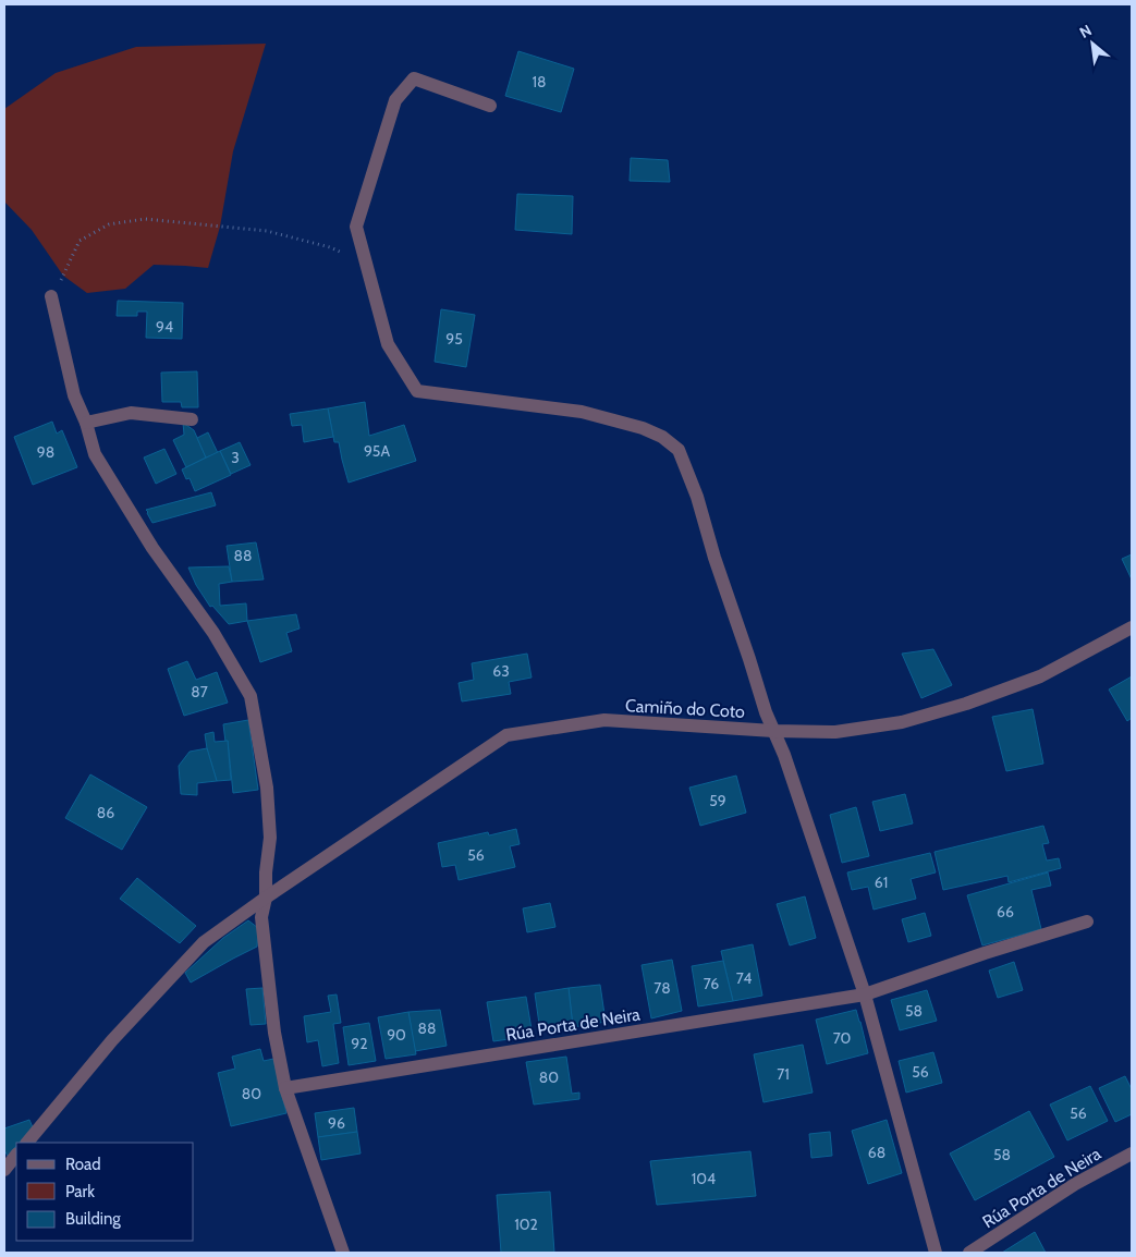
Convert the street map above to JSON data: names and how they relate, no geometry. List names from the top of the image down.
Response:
{
  "streets": {
    "street": ["Camiño do Coto", "Rúa Porta de Neira"]
  },
  "house_numbers": [
    "18",
    "94",
    "95",
    "95A",
    "98",
    "3",
    "88",
    "63",
    "87",
    "59",
    "86",
    "56",
    "61",
    "66",
    "74",
    "76",
    "78",
    "58",
    "88",
    "90",
    "70",
    "92",
    "56",
    "71",
    "80",
    "80",
    "56",
    "96",
    "68",
    "58",
    "104",
    "102"
  ],
  "legend": ["Road", "Park", "Building"],
  "north": "top left"
}
